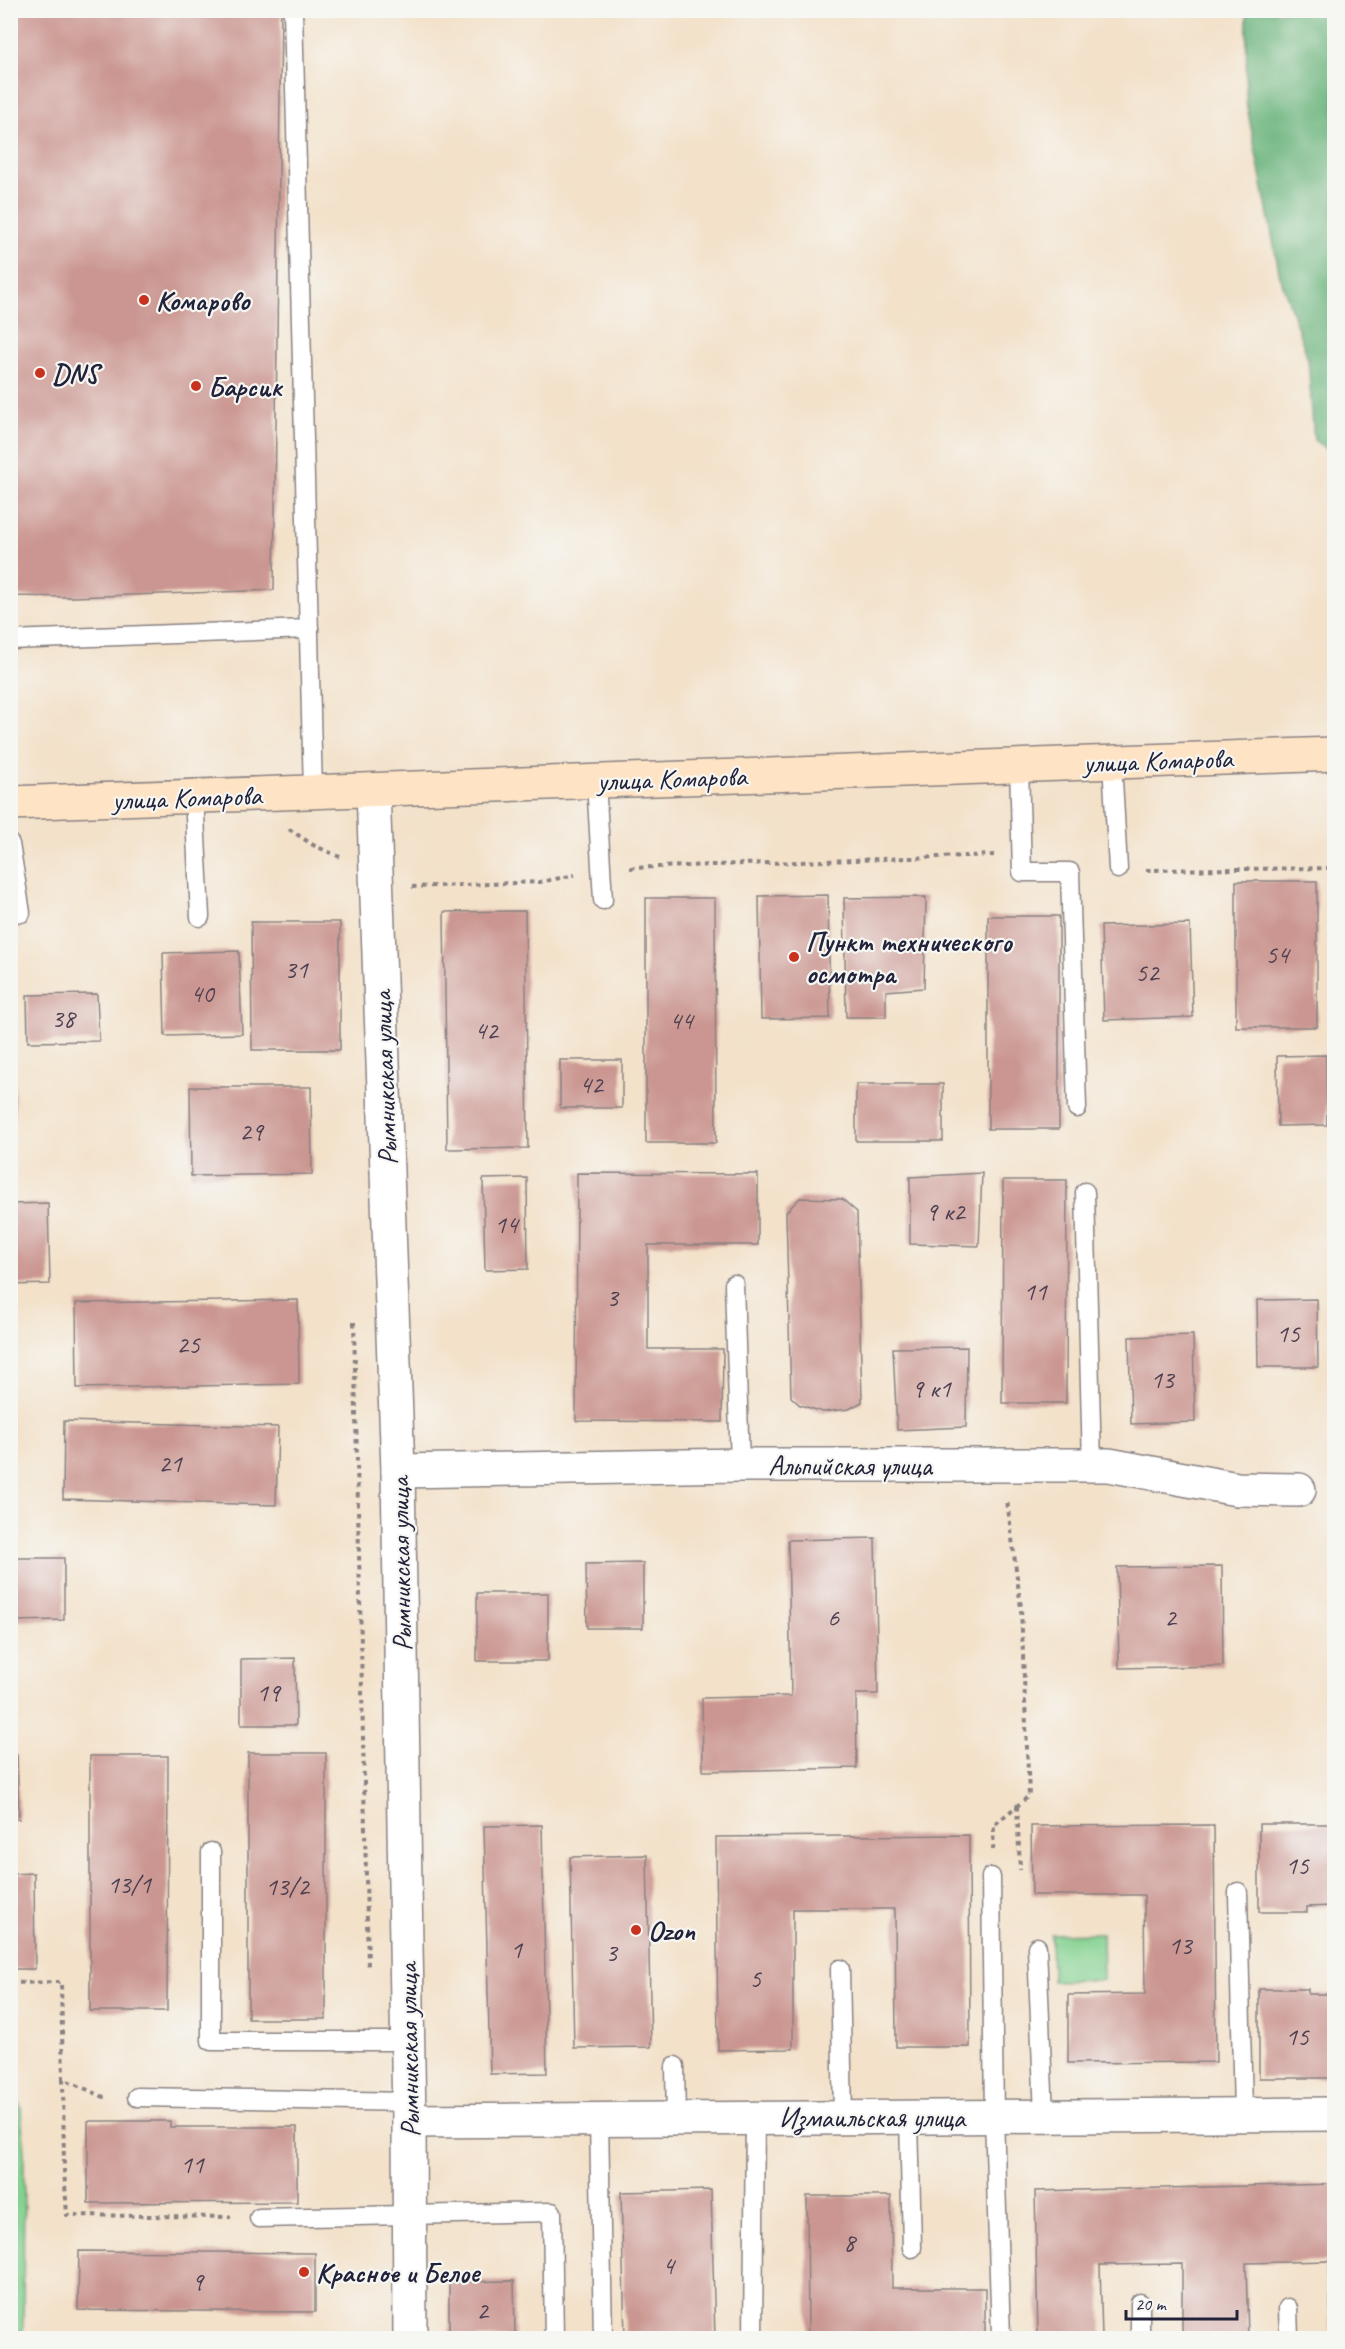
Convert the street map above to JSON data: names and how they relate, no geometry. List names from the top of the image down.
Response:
{
  "streets": {
    "street": [
      "улица Комарова",
      "Рымникская улица",
      "Альпийская улица",
      "Измаильская улица"
    ]
  },
  "crossings": [
    ["улица Комарова", "Рымникская улица"],
    ["Рымникская улица", "Альпийская улица"],
    ["Рымникская улица", "Измаильская улица"]
  ],
  "places": [
    "Комарово",
    "DNS",
    "Барсик",
    "Пункт технического осмотра",
    "Ozon",
    "Красное и Белое"
  ],
  "house_numbers": [
    "54",
    "31",
    "52",
    "40",
    "38",
    "44",
    "42",
    "42",
    "29",
    "9 к2",
    "14",
    "11",
    "3",
    "15",
    "25",
    "13",
    "9 к1",
    "21",
    "6",
    "2",
    "19",
    "15",
    "13/1",
    "13/2",
    "13",
    "1",
    "3",
    "5",
    "15",
    "11",
    "8",
    "4",
    "9",
    "2"
  ],
  "scale_bar": "20 m"
}
